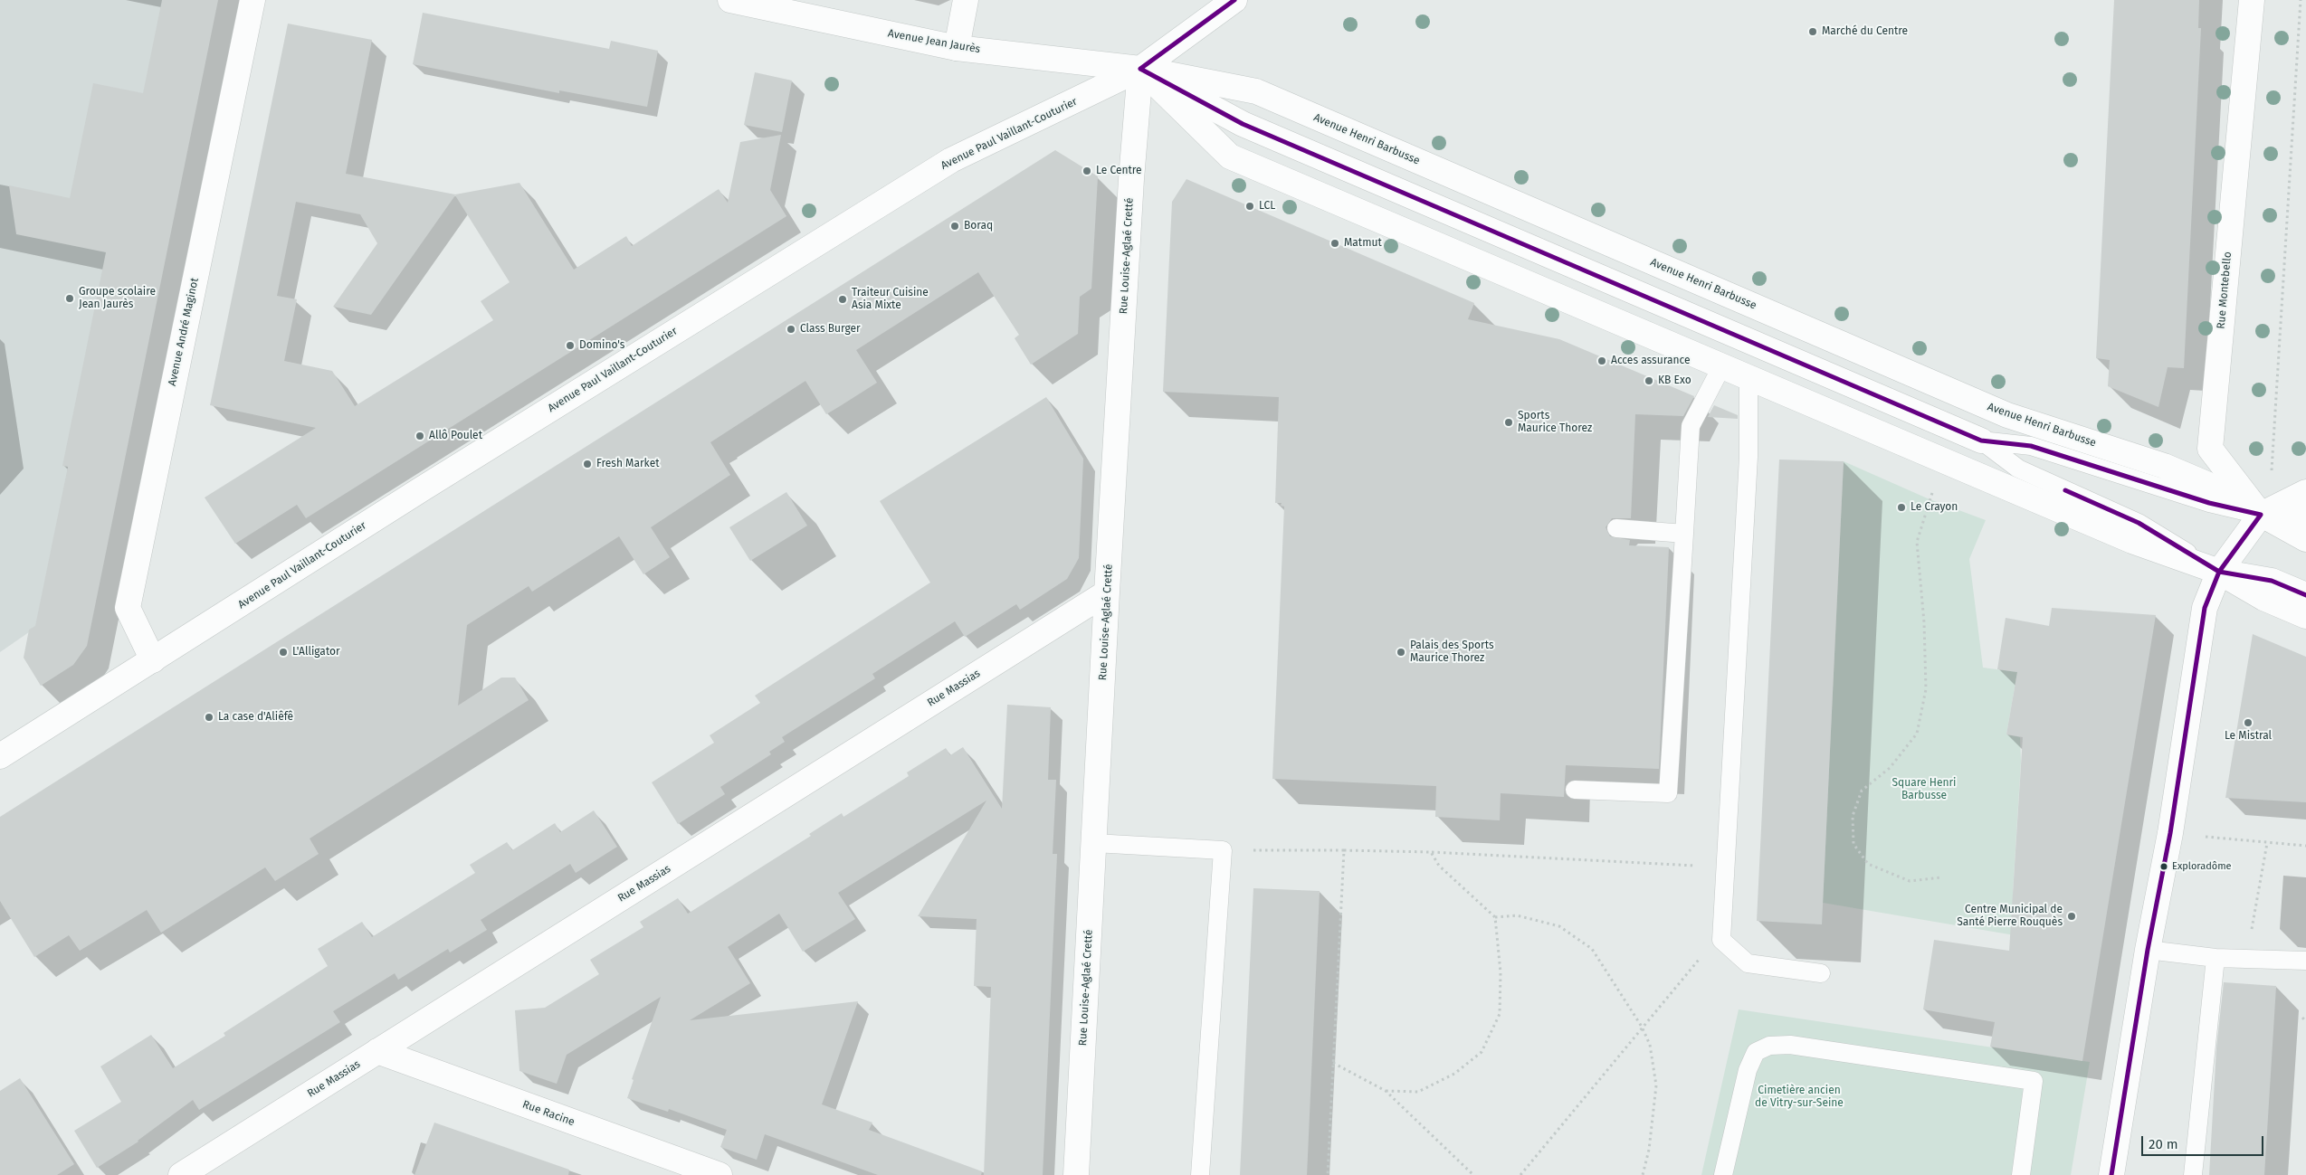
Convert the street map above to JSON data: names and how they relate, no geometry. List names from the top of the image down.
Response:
{
  "streets": {
    "street": [
      "Avenue Jean Jaurès",
      "Avenue Paul Vaillant-Couturier",
      "Avenue Henri Barbusse",
      "Rue Louise-Aglaé Cretté",
      "Rue Montebello",
      "Avenue André Maginot",
      "Rue Massias",
      "Rue Racine"
    ]
  },
  "crossings": [
    ["Avenue Jean Jaurès", "Avenue Paul Vaillant-Couturier"],
    ["Avenue Jean Jaurès", "Avenue Henri Barbusse"],
    ["Avenue Jean Jaurès", "Rue Louise-Aglaé Cretté"],
    ["Avenue Paul Vaillant-Couturier", "Avenue Henri Barbusse"],
    ["Avenue Paul Vaillant-Couturier", "Rue Louise-Aglaé Cretté"],
    ["Avenue Paul Vaillant-Couturier", "Avenue André Maginot"],
    ["Avenue Henri Barbusse", "Rue Louise-Aglaé Cretté"],
    ["Avenue Henri Barbusse", "Rue Montebello"],
    ["Rue Louise-Aglaé Cretté", "Rue Massias"],
    ["Rue Massias", "Rue Racine"]
  ],
  "parks": ["Square Henri Barbusse", "Cimetière ancien de Vitry-sur-Seine"],
  "places": [
    "Marché du Centre",
    "Le Centre",
    "LCL",
    "Boraq",
    "Matmut",
    "Groupe scolaire Jean Jaurès",
    "Traiteur Cuisine Asia Mixte",
    "Class Burger",
    "Domino's",
    "Acces assurance",
    "KB Exo",
    "Sports Maurice Thorez",
    "Allô Poulet",
    "Fresh Market",
    "Le Crayon",
    "L'Alligator",
    "Palais des Sports Maurice Thorez",
    "La case d'Aliêfê",
    "Le Mistral",
    "Exploradôme",
    "Centre Municipal de Santé Pierre Rouquès"
  ],
  "scale_bar": "20 m"
}
